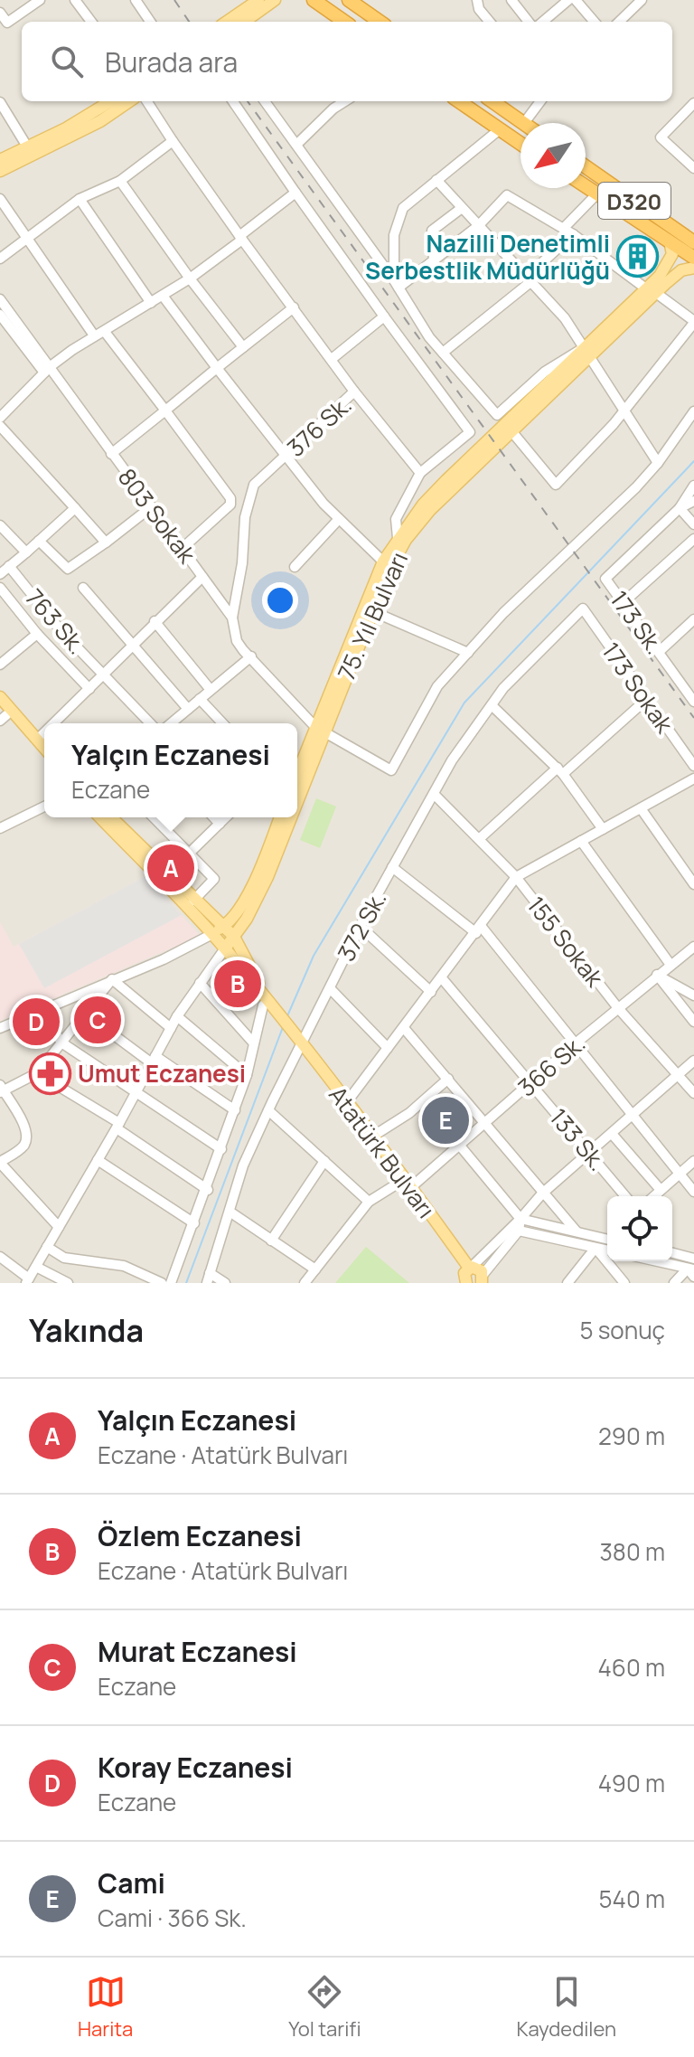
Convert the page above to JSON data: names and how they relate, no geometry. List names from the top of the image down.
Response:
{
  "streets": {
    "highway": ["D320"],
    "main road": ["75. Yıl Bulvarı", "Atatürk Bulvarı"],
    "street": [
      "376 Sk.",
      "803 Sokak",
      "763 Sk.",
      "173 Sk.",
      "173 Sokak",
      "372 Sk.",
      "155 Sokak",
      "366 Sk.",
      "133 Sk."
    ]
  },
  "crossings": [
    ["D320", "75. Yıl Bulvarı"],
    ["376 Sk.", "803 Sokak"],
    ["803 Sokak", "75. Yıl Bulvarı"],
    ["173 Sokak", "372 Sk."],
    ["372 Sk.", "155 Sokak"],
    ["372 Sk.", "Atatürk Bulvarı"],
    ["155 Sokak", "366 Sk."],
    ["366 Sk.", "133 Sk."],
    ["366 Sk.", "Atatürk Bulvarı"]
  ],
  "places": {
    "building": ["Nazilli Denetimli Serbestlik Müdürlüğü"],
    "pharmacy": ["Umut Eczanesi"]
  },
  "north": "bottom left",
  "page": {
    "search": "Burada ara",
    "popup": ["Yalçın Eczanesi", "Eczane"],
    "pins": [
      "A",
      "B",
      "C",
      "D",
      "E"
    ],
    "heading": ["Yakında", "5 sonuç"],
    "list": [
      {
        "mark": "A",
        "name": "Yalçın Eczanesi",
        "note": "Eczane · Atatürk Bulvarı",
        "value": "290 m"
      },
      {
        "mark": "B",
        "name": "Özlem Eczanesi",
        "note": "Eczane · Atatürk Bulvarı",
        "value": "380 m"
      },
      {
        "mark": "C",
        "name": "Murat Eczanesi",
        "note": "Eczane",
        "value": "460 m"
      },
      {
        "mark": "D",
        "name": "Koray Eczanesi",
        "note": "Eczane",
        "value": "490 m"
      },
      {
        "mark": "E",
        "name": "Cami",
        "note": "Cami · 366 Sk.",
        "value": "540 m"
      }
    ],
    "nav": ["Harita", "Yol tarifi", "Kaydedilen"]
  }
}
